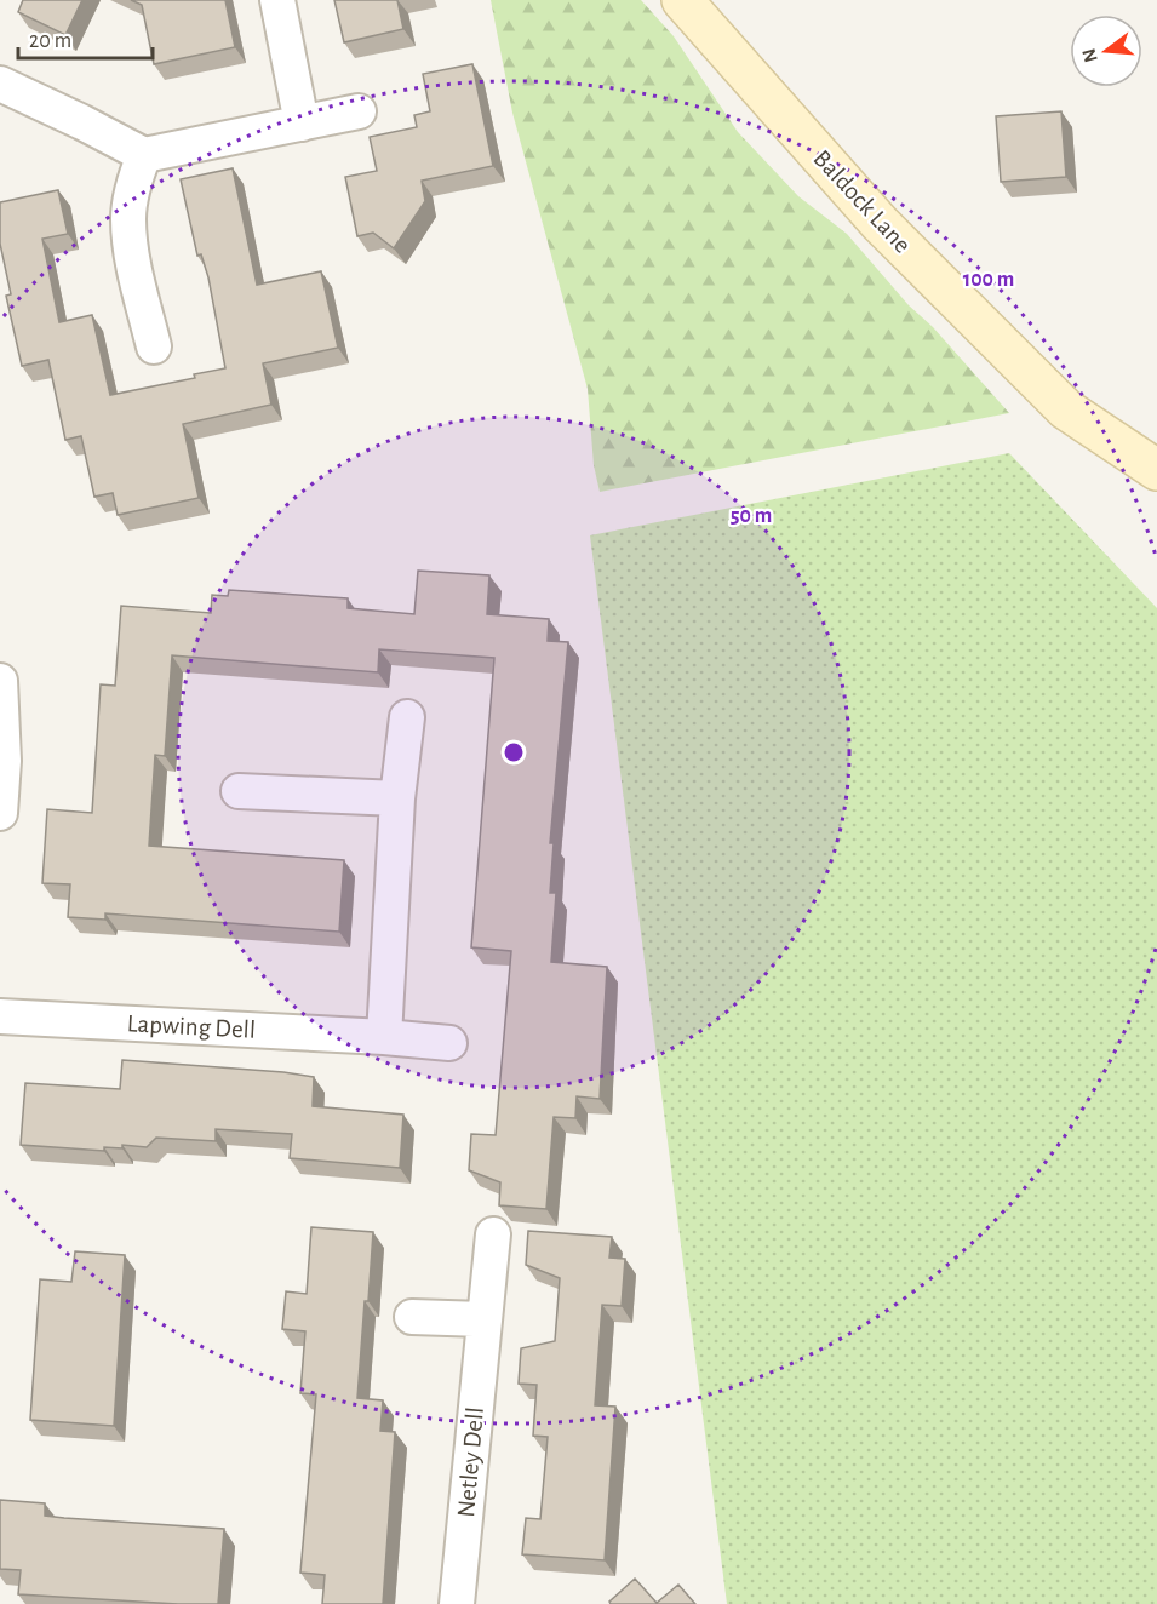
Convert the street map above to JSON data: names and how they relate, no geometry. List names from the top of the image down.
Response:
{
  "streets": {
    "street": ["Baldock Lane", "Lapwing Dell", "Netley Dell"]
  },
  "scale_bar": "20 m",
  "north": "left",
  "rings": ["100 m", "50 m"]
}
